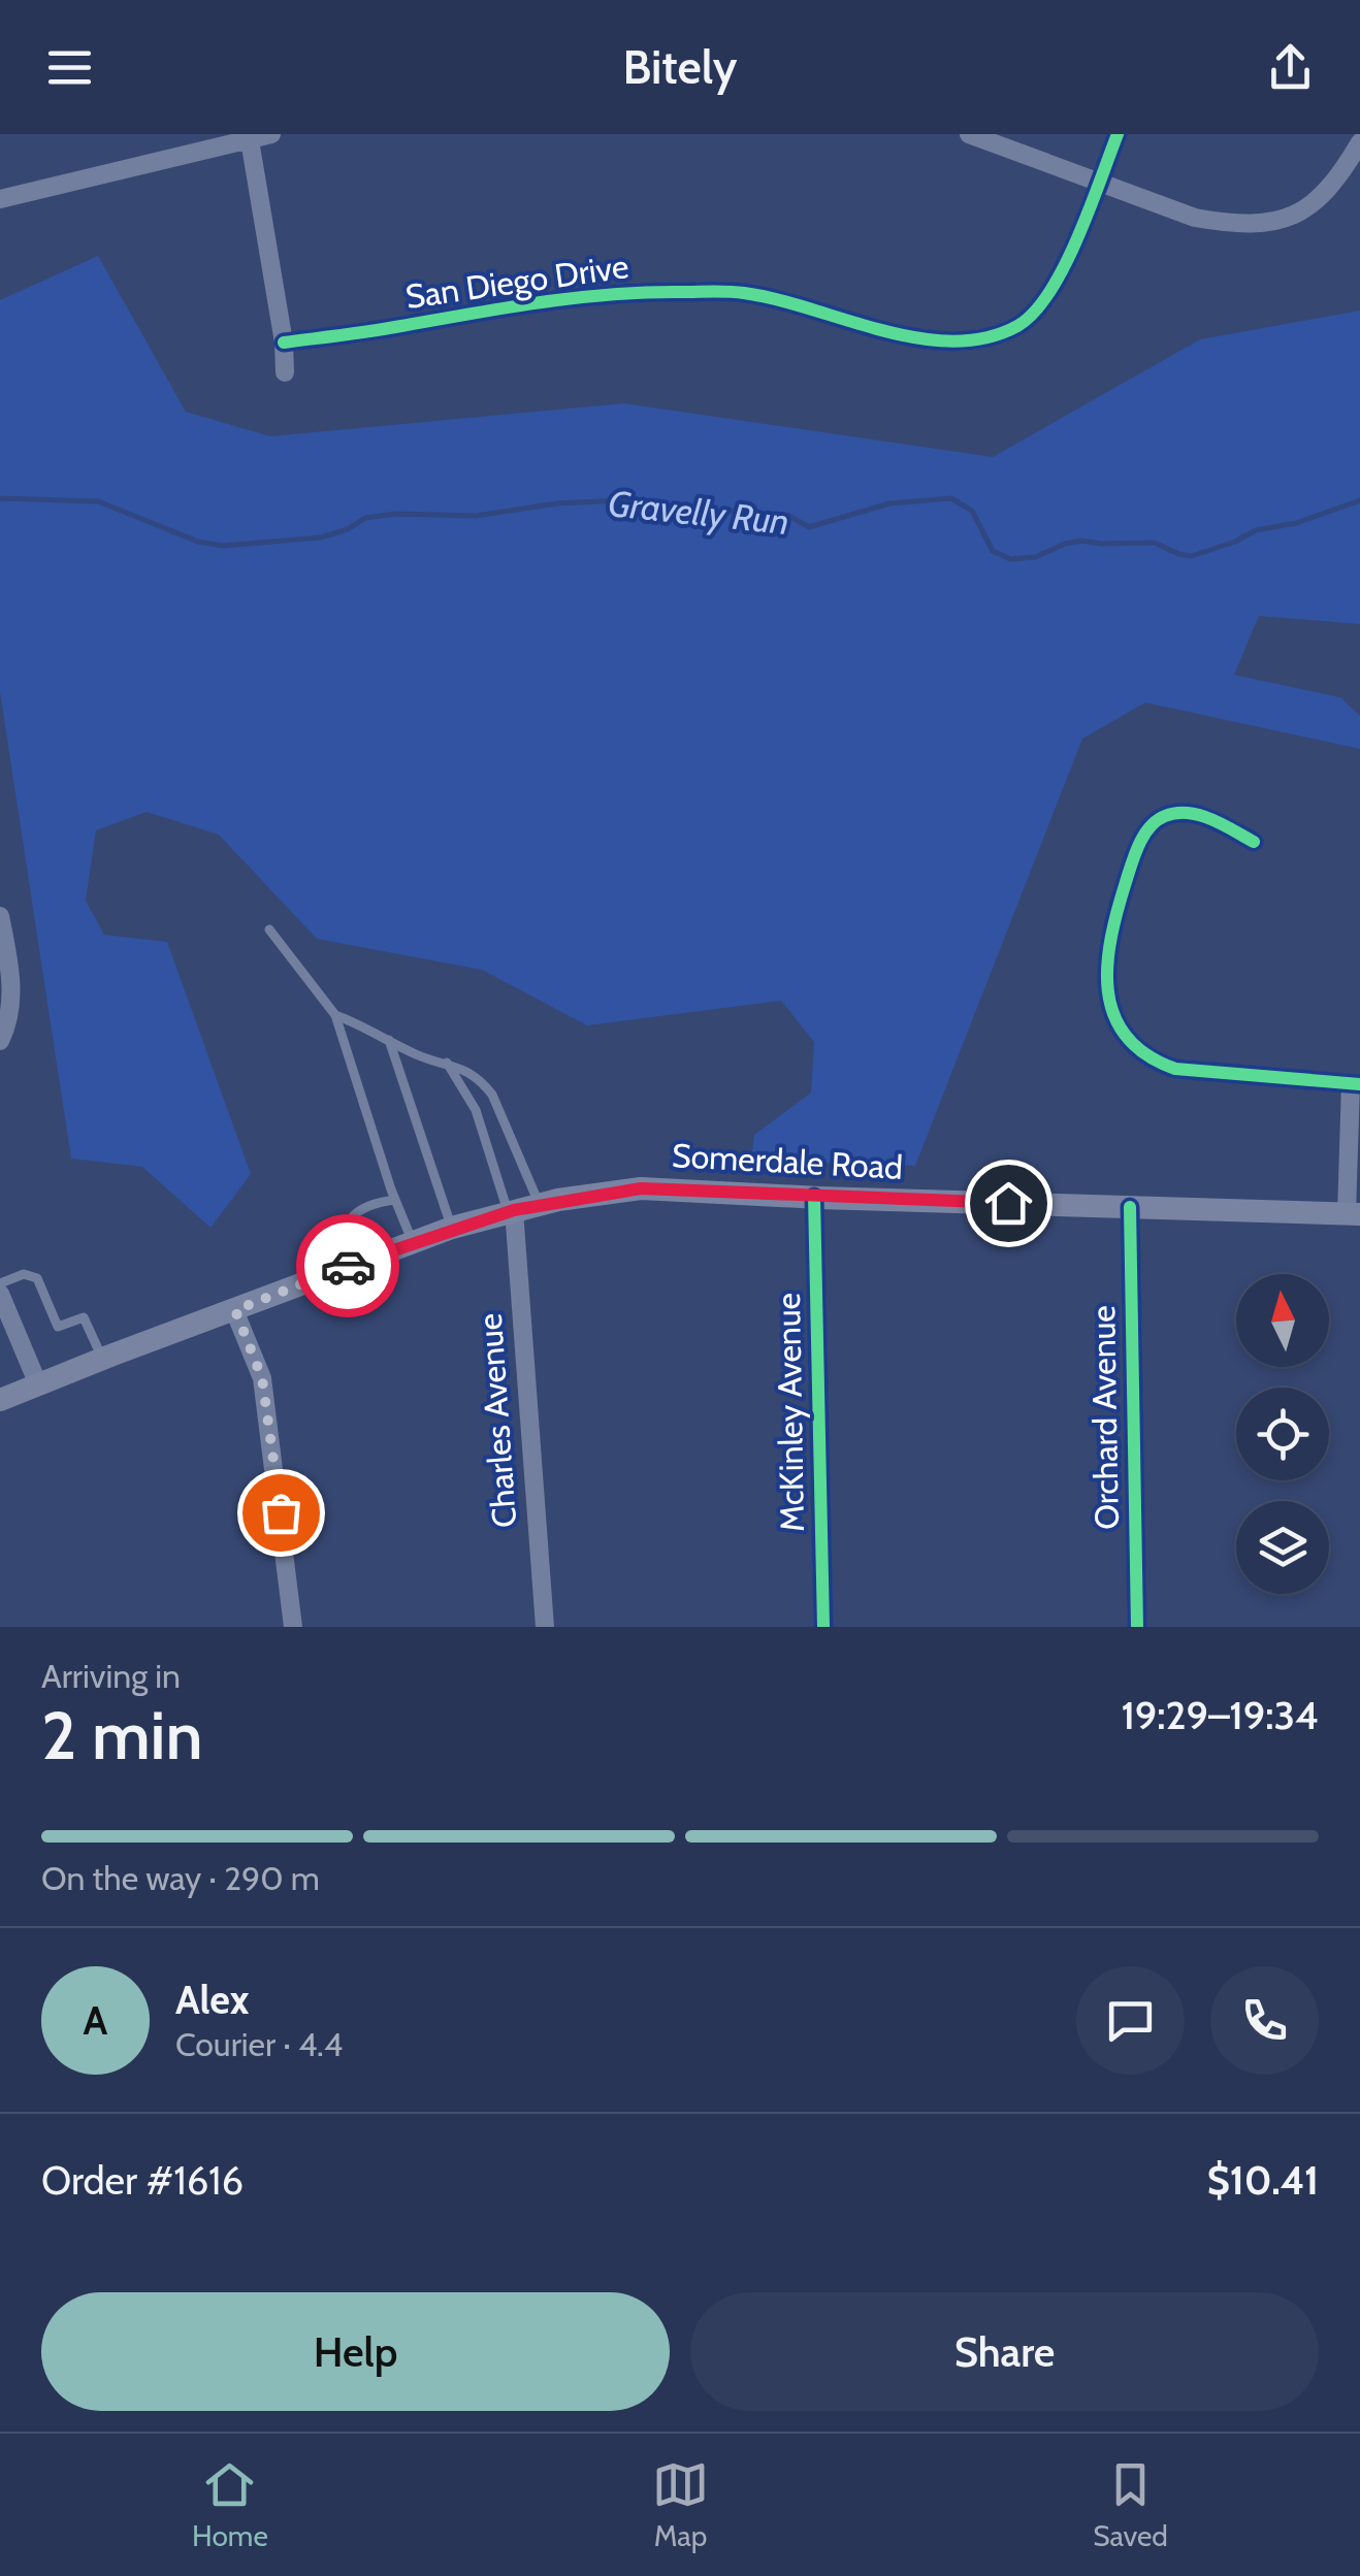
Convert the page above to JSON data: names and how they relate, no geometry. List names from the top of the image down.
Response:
{
  "streets": {
    "main road": ["Somerdale Road"],
    "street": [
      "San Diego Drive",
      "McKinley Avenue",
      "Orchard Avenue",
      "Charles Avenue"
    ]
  },
  "crossings": [
    ["Somerdale Road", "McKinley Avenue"],
    ["Somerdale Road", "Orchard Avenue"],
    ["Somerdale Road", "Charles Avenue"]
  ],
  "water": ["Gravelly Run"],
  "north": "top",
  "page": {
    "header": "Bitely",
    "heading": ["2 min", "Arriving in", "19:29–19:34"],
    "panel": [
      "Alex",
      "Courier · 4.4",
      "Order #1616",
      "$10.41"
    ],
    "bar": "On the way · 290 m",
    "round": "A",
    "buttons": ["Help", "Share"],
    "tabs": ["Home", "Map", "Saved"]
  }
}
